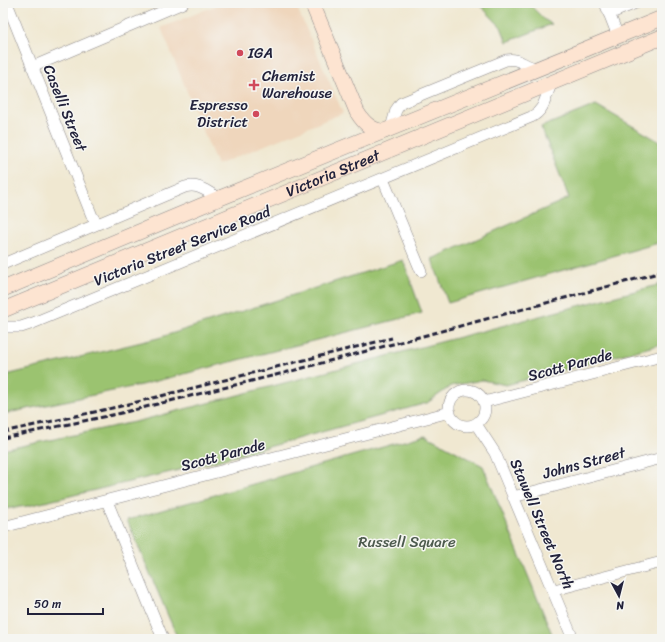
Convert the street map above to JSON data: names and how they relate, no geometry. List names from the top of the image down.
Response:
{
  "streets": {
    "main road": ["Victoria Street"],
    "street": [
      "Caselli Street",
      "Victoria Street Service Road",
      "Scott Parade",
      "Johns Street",
      "Stawell Street North"
    ]
  },
  "crossings": [
    ["Caselli Street", "Victoria Street Service Road"],
    ["Victoria Street", "Victoria Street Service Road"],
    ["Scott Parade", "Stawell Street North"],
    ["Johns Street", "Stawell Street North"]
  ],
  "parks": ["Russell Square"],
  "places": {
    "other": ["IGA", "Espresso District"],
    "health": ["Chemist Warehouse"]
  },
  "scale_bar": "50 m",
  "north": "bottom"
}
